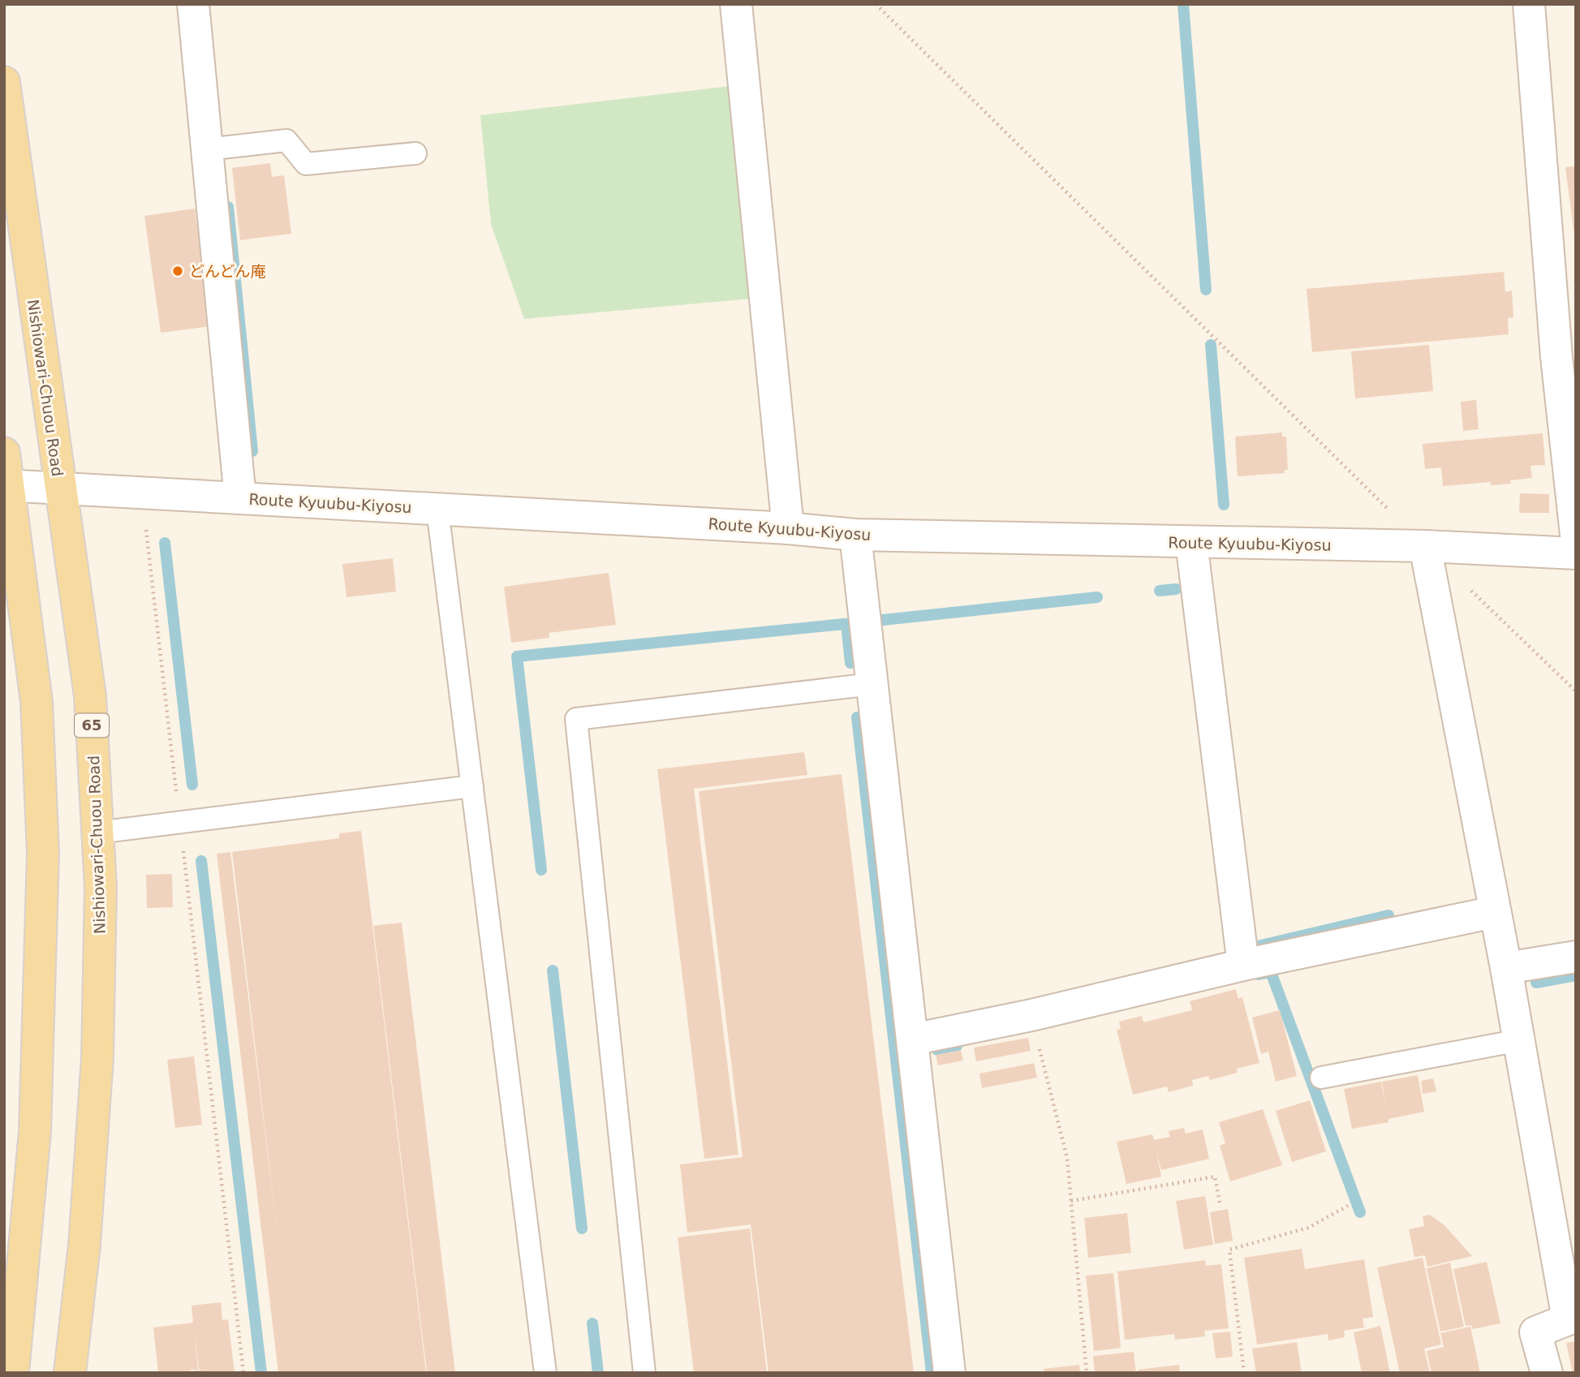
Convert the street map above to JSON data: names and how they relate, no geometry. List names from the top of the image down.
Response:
{
  "streets": {
    "main road": ["Nishiowari-Chuou Road", "65"],
    "street": ["Route Kyuubu-Kiyosu"]
  },
  "crossings": [
    ["Nishiowari-Chuou Road", "Route Kyuubu-Kiyosu"]
  ],
  "places": ["どんどん庵"]
}
